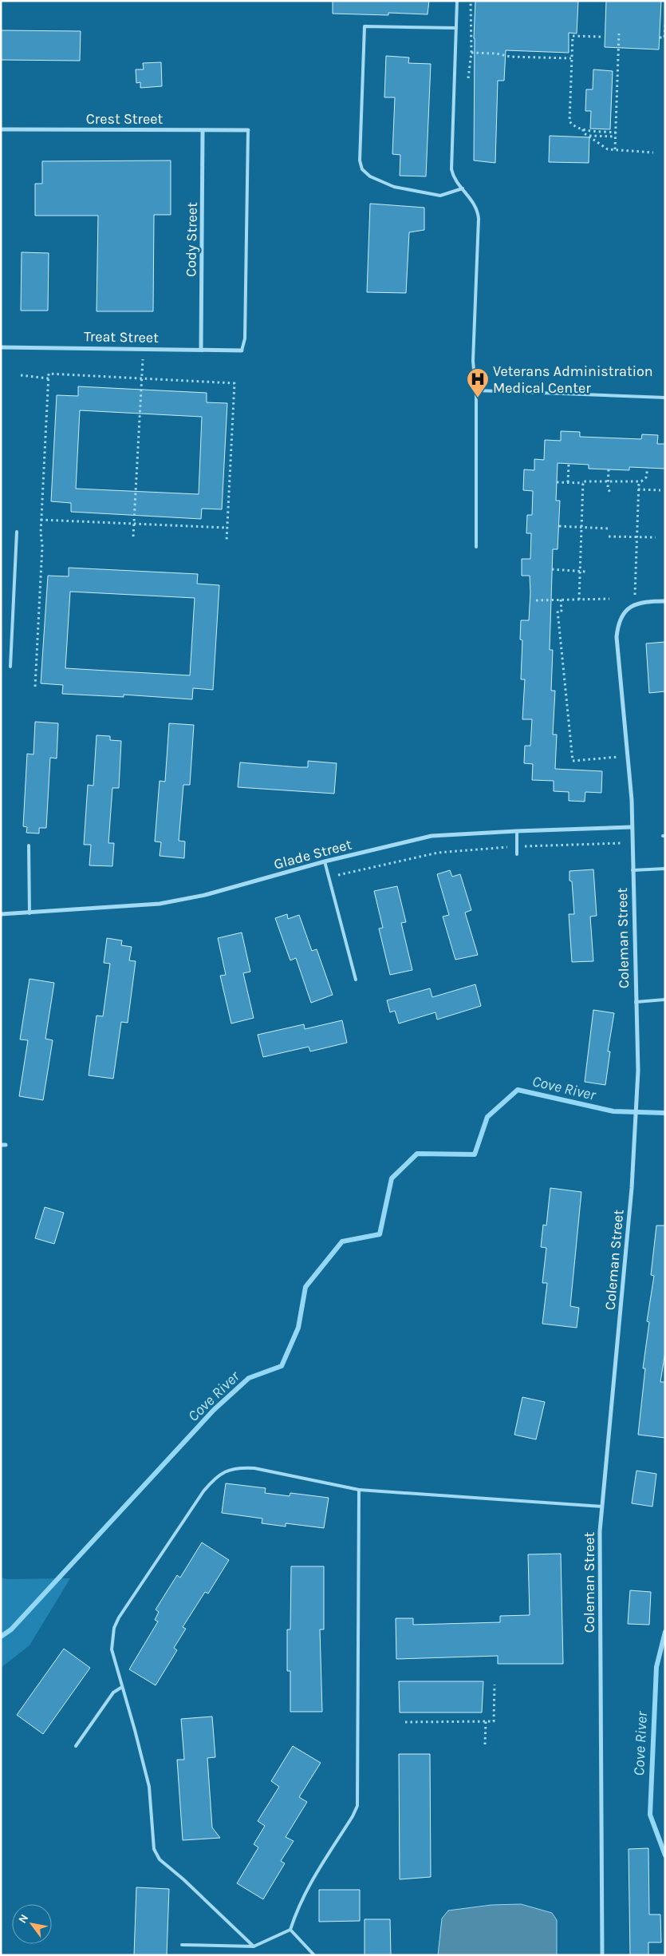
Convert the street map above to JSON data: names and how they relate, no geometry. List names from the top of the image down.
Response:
{
  "streets": {
    "street": [
      "Crest Street",
      "Cody Street",
      "Treat Street",
      "Glade Street",
      "Coleman Street"
    ]
  },
  "crossings": [
    ["Crest Street", "Cody Street"],
    ["Cody Street", "Treat Street"],
    ["Glade Street", "Coleman Street"]
  ],
  "water": ["Cove River"],
  "places": {
    "hospital": ["Veterans Administration Medical Center"]
  },
  "north": "top left"
}
